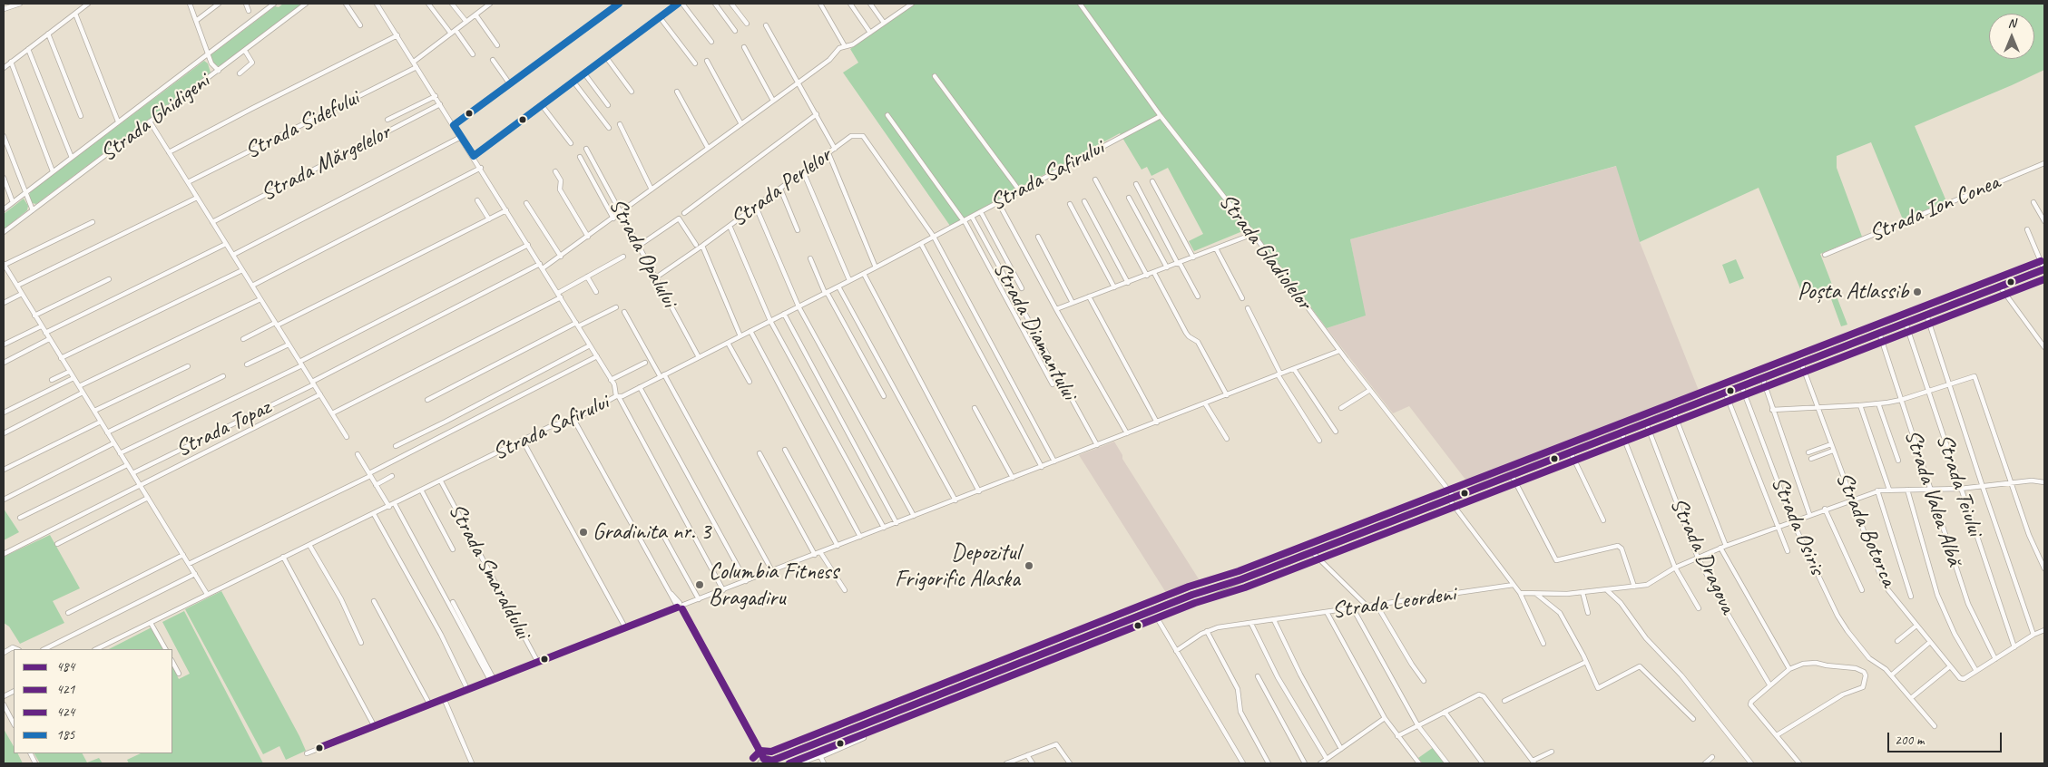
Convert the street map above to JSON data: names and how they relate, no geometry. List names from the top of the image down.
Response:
{
  "streets": {
    "street": [
      "Strada Ghidigeni",
      "Strada Sidefului",
      "Strada Mărgelelor",
      "Strada Safirului",
      "Strada Perlelor",
      "Strada Ion Conea",
      "Strada Gladiolelor",
      "Strada Opalului",
      "Strada Diamantului",
      "Strada Topaz",
      "Strada Teiului",
      "Strada Valea Albă",
      "Strada Osiris",
      "Strada Botorca",
      "Strada Dragova",
      "Strada Smaraldului",
      "Strada Leordeni"
    ]
  },
  "crossings": [
    ["Strada Safirului", "Strada Perlelor"],
    ["Strada Safirului", "Strada Gladiolelor"],
    ["Strada Safirului", "Strada Opalului"],
    ["Strada Safirului", "Strada Diamantului"],
    ["Strada Safirului", "Strada Smaraldului"],
    ["Strada Perlelor", "Strada Opalului"],
    ["Strada Gladiolelor", "Strada Leordeni"]
  ],
  "places": [
    "Poșta Atlassib",
    "Gradinita nr. 3",
    "Depozitul Frigorific Alaska",
    "Columbia Fitness Bragadiru"
  ],
  "lines": [
    "transit line 185",
    "transit line 424",
    "transit line 484",
    "transit line 421"
  ],
  "legend": [
    "484",
    "421",
    "424",
    "185"
  ],
  "scale_bar": "200 m",
  "north": "top"
}
